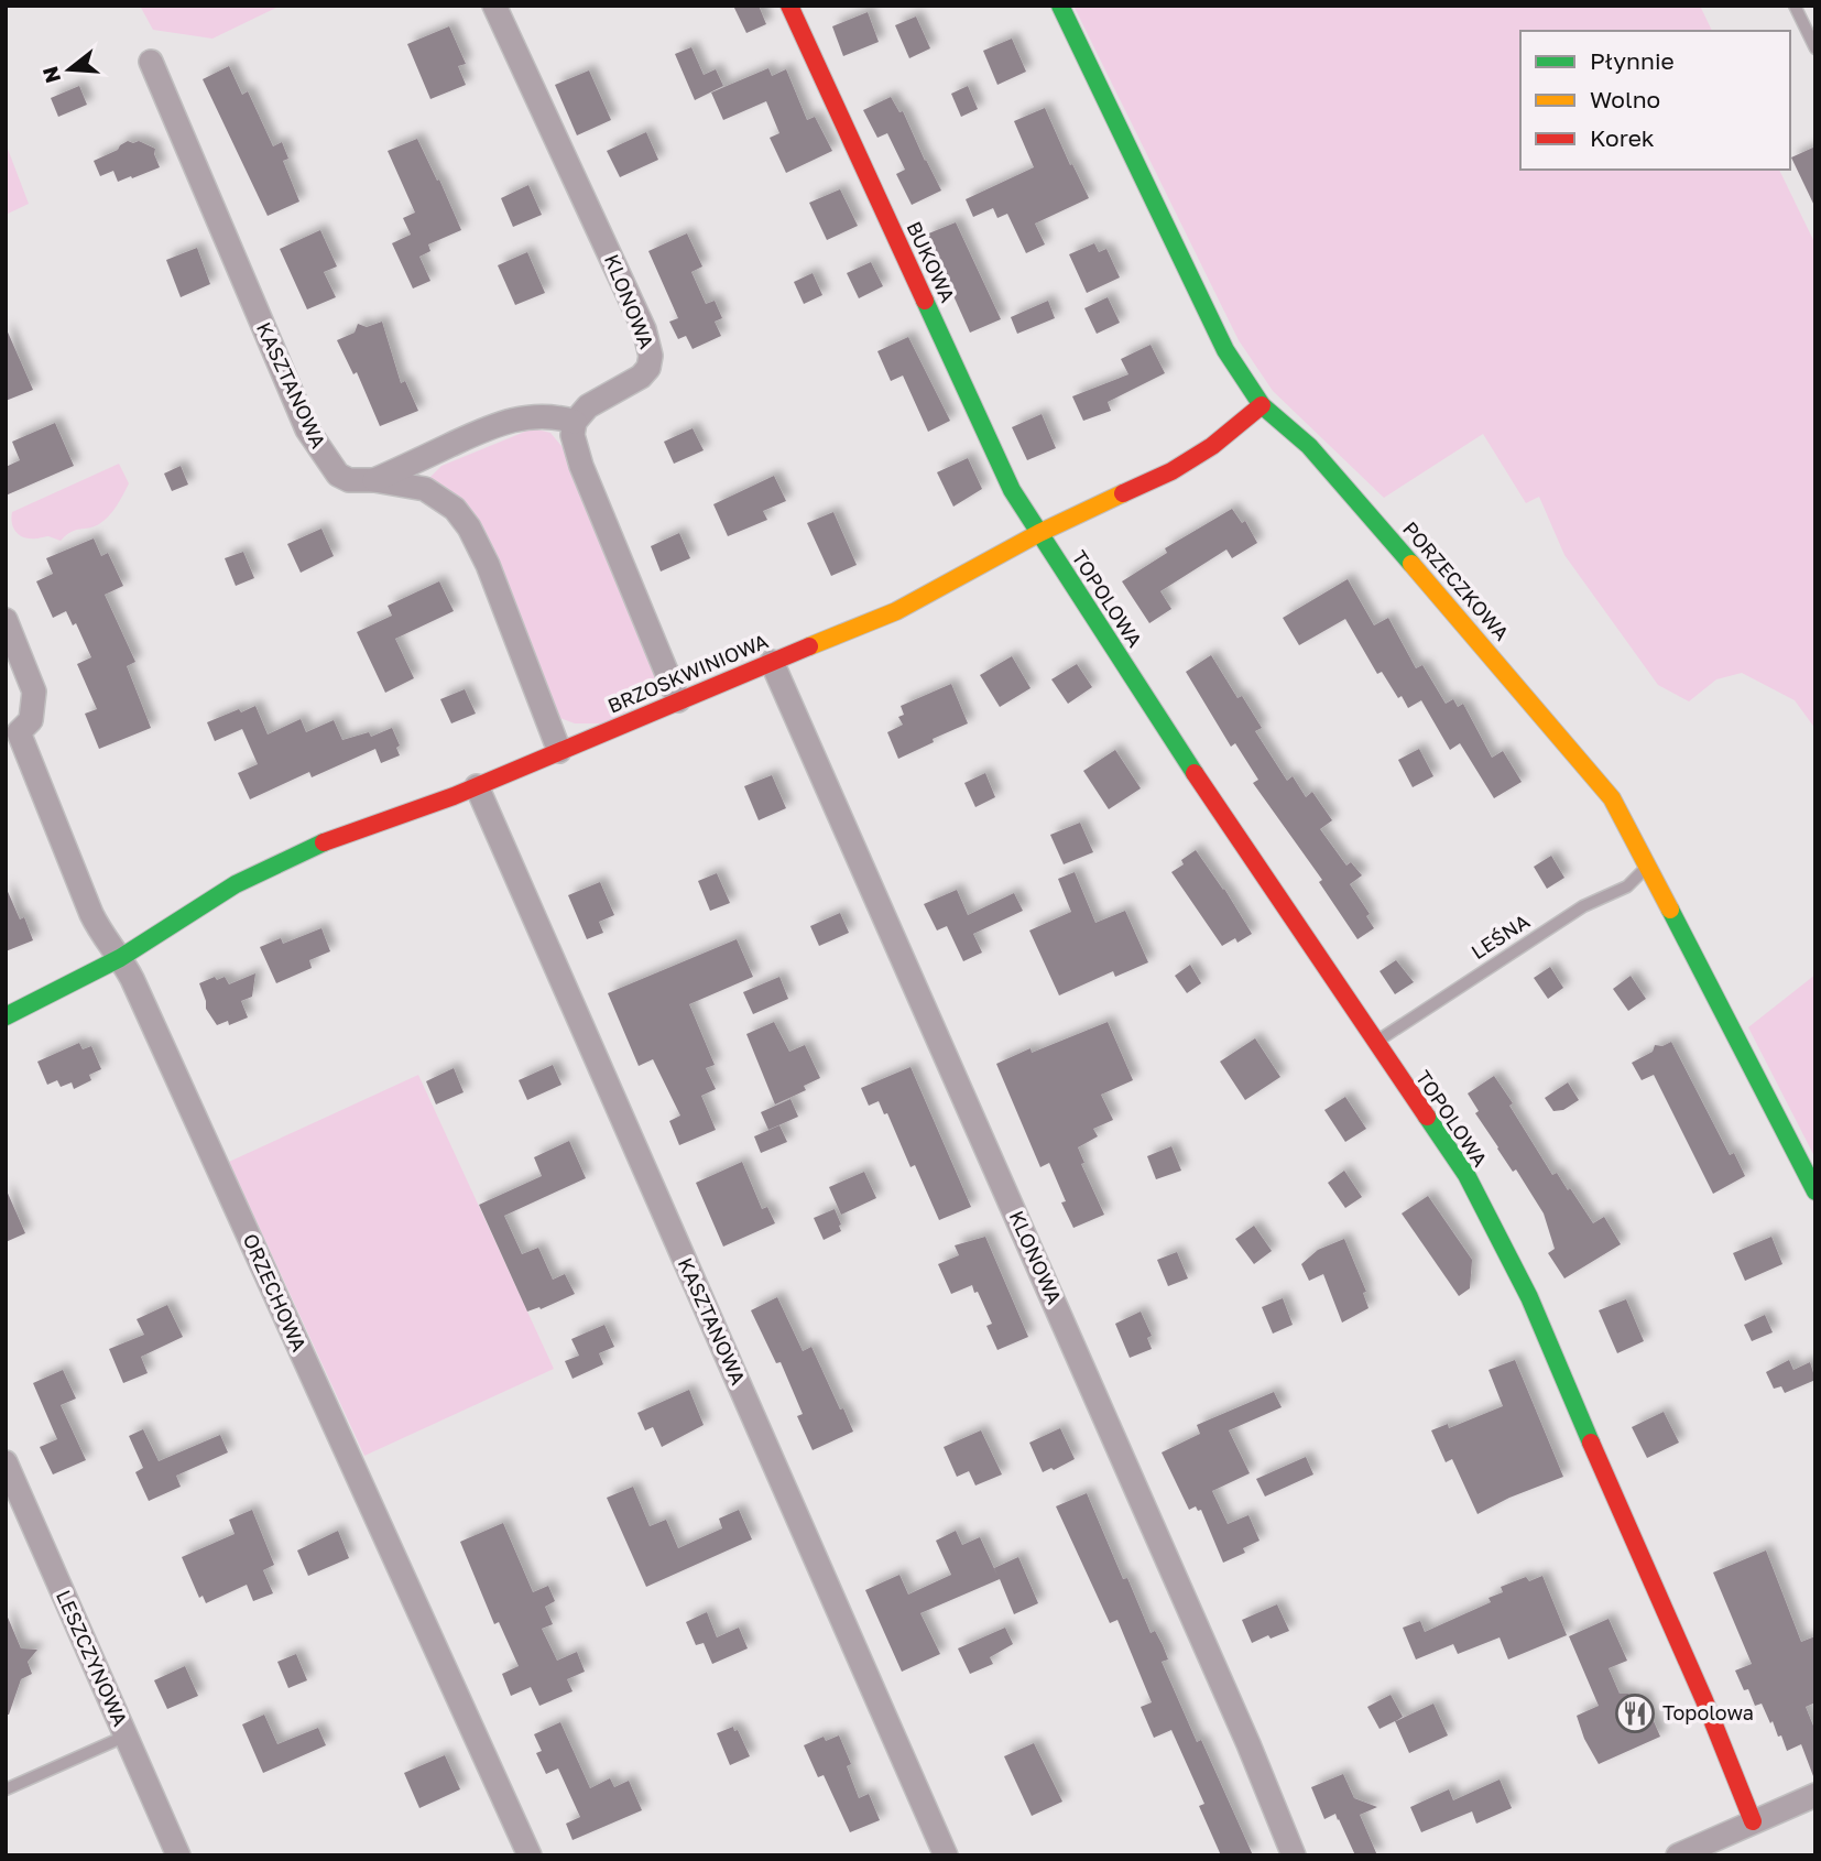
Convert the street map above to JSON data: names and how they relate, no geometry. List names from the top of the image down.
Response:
{
  "streets": {
    "street": [
      "BUKOWA",
      "KLONOWA",
      "KASZTANOWA",
      "PORZECZKOWA",
      "TOPOLOWA",
      "BRZOSKWINIOWA",
      "ORZECHOWA",
      "LESZCZYNOWA"
    ],
    "lane": ["LEŚNA"]
  },
  "crossings": [
    ["BUKOWA", "TOPOLOWA"],
    ["BUKOWA", "BRZOSKWINIOWA"],
    ["KLONOWA", "BRZOSKWINIOWA"],
    ["KASZTANOWA", "BRZOSKWINIOWA"],
    ["PORZECZKOWA", "BRZOSKWINIOWA"],
    ["PORZECZKOWA", "LEŚNA"],
    ["TOPOLOWA", "BRZOSKWINIOWA"],
    ["TOPOLOWA", "LEŚNA"],
    ["BRZOSKWINIOWA", "ORZECHOWA"]
  ],
  "places": {
    "restaurant": ["Topolowa"]
  },
  "legend": ["Płynnie", "Wolno", "Korek"],
  "north": "left"
}
